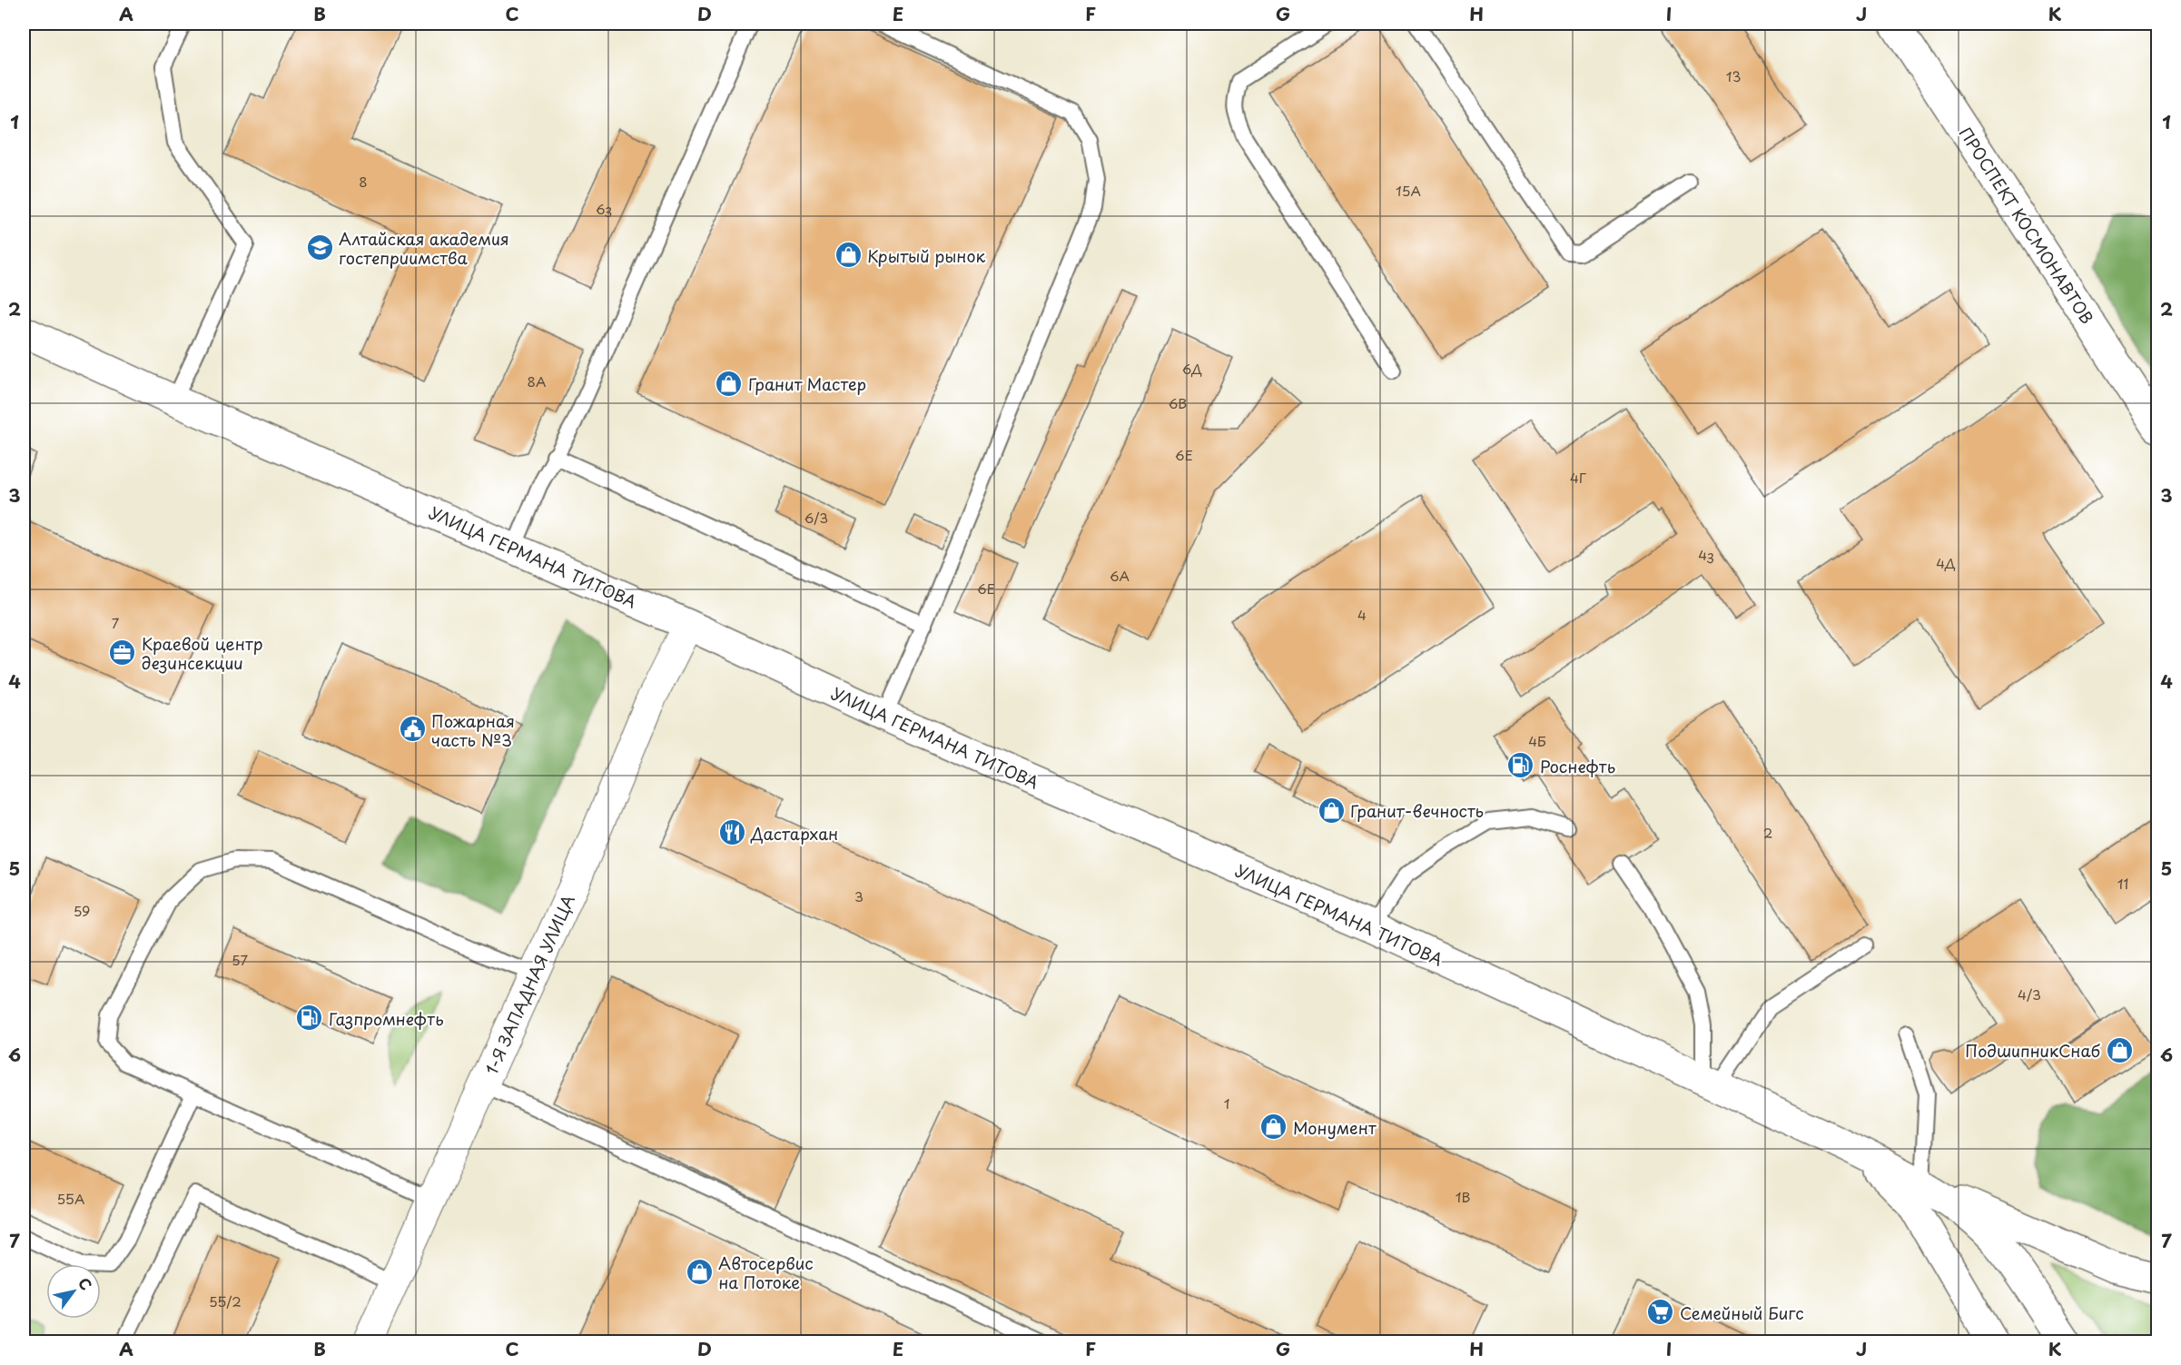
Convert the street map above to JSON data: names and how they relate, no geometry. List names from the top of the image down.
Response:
{
  "streets": {
    "street": ["ПРОСПЕКТ КОСМОНАВТОВ", "УЛИЦА ГЕРМАНА ТИТОВА", "1-Я ЗАПАДНАЯ УЛИЦА"]
  },
  "crossings": [
    ["УЛИЦА ГЕРМАНА ТИТОВА", "1-Я ЗАПАДНАЯ УЛИЦА"]
  ],
  "places": {
    "school or university": ["Алтайская академия гостеприимства"],
    "shop": [
      "Крытый рынок",
      "Гранит Мастер",
      "Гранит-вечность",
      "ПодшипникСнаб",
      "Монумент",
      "Автосервис на Потоке"
    ],
    "office": ["Краевой центр дезинсекции"],
    "public building": ["Пожарная часть №3"],
    "fuel station": ["Роснефть", "Газпромнефть"],
    "restaurant": ["Дастархан"],
    "supermarket": ["Семейный Бигс"]
  },
  "house_numbers": [
    "13",
    "8",
    "15А",
    "6з",
    "6Д",
    "8А",
    "6В",
    "6Е",
    "4Г",
    "6/3",
    "4з",
    "4Д",
    "6А",
    "6Е",
    "4",
    "7",
    "4Б",
    "2",
    "11",
    "3",
    "59",
    "57",
    "4/3",
    "1",
    "1В",
    "55А",
    "55/2"
  ],
  "north": "top right",
  "grid": {
    "columns": [
      "A",
      "B",
      "C",
      "D",
      "E",
      "F",
      "G",
      "H",
      "I",
      "J",
      "K"
    ],
    "rows": [
      "1",
      "2",
      "3",
      "4",
      "5",
      "6",
      "7"
    ]
  }
}
